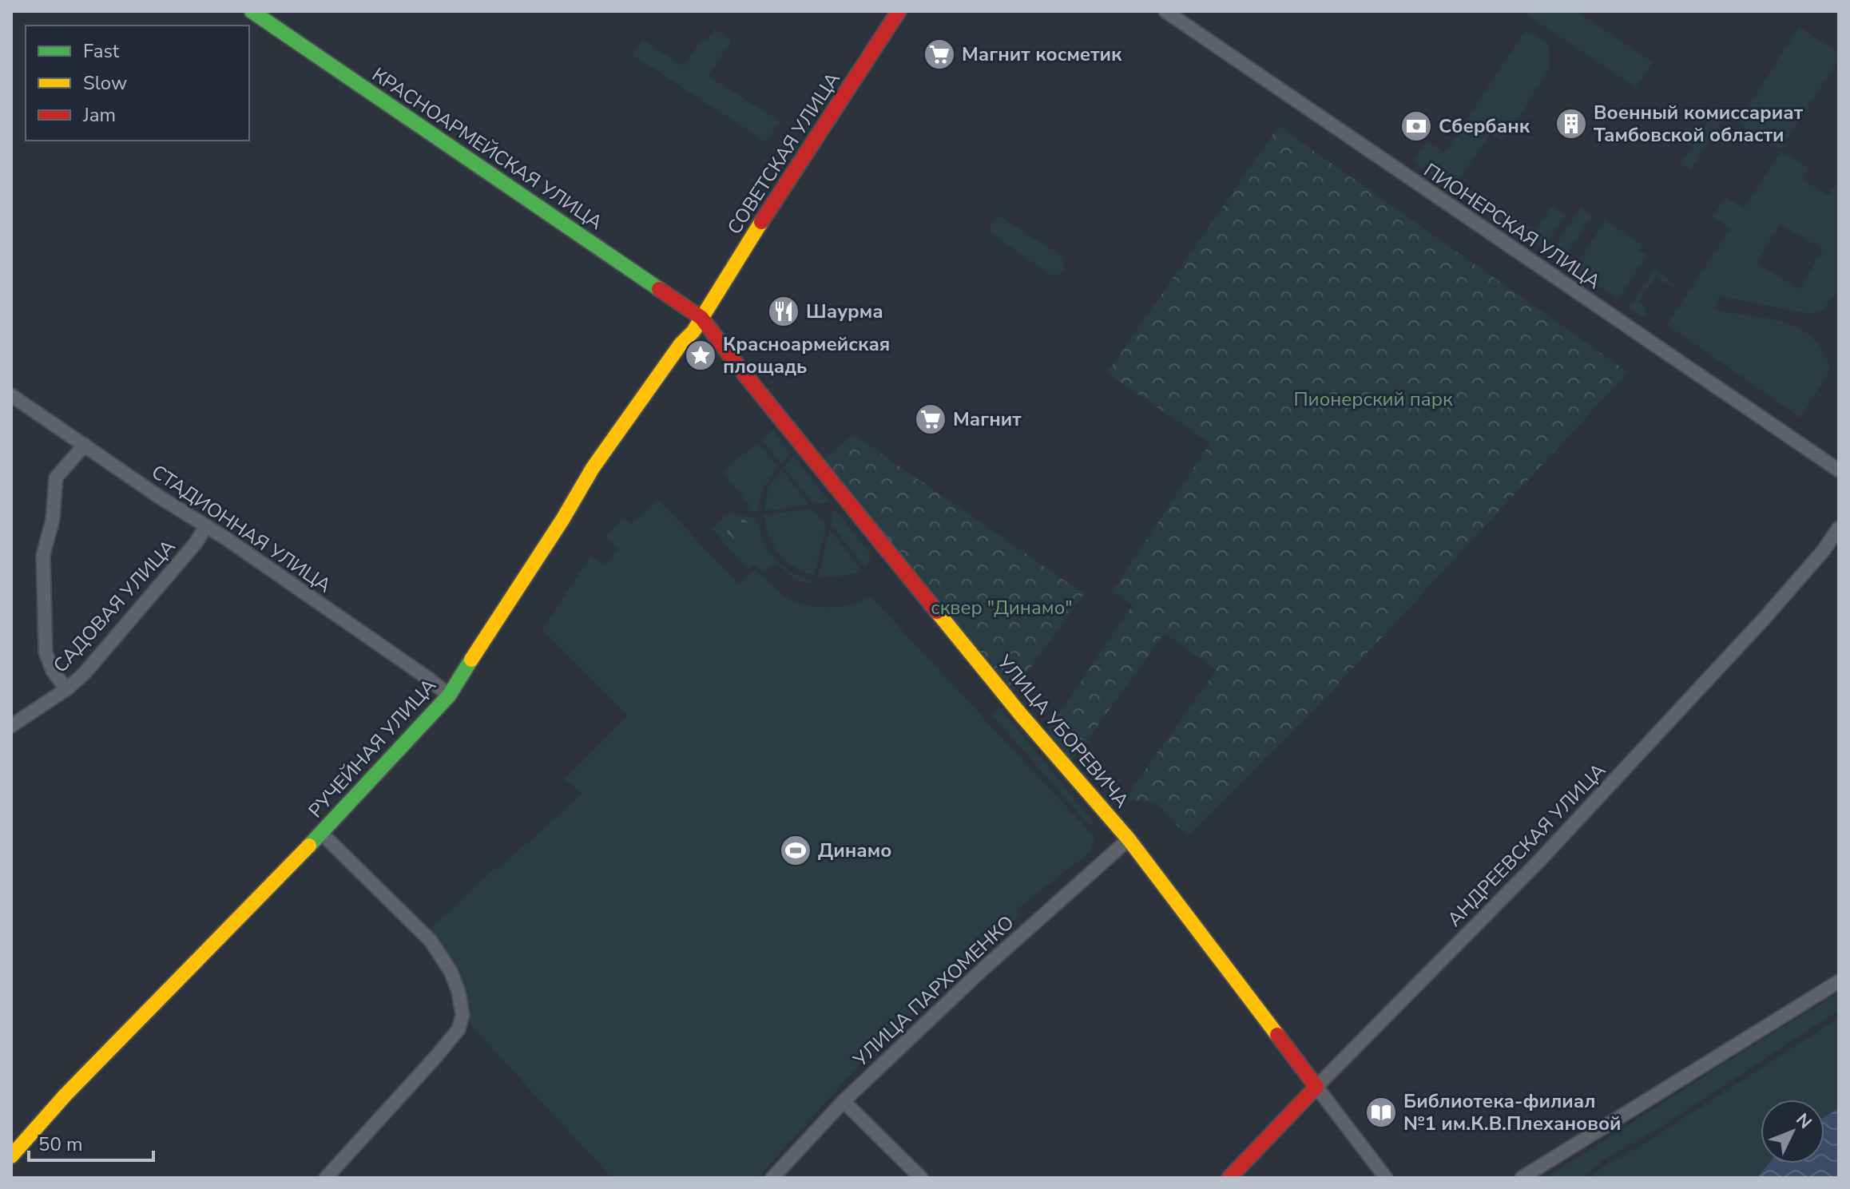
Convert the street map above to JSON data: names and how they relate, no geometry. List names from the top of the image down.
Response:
{
  "streets": {
    "street": [
      "КРАСНОАРМЕЙСКАЯ УЛИЦА",
      "СОВЕТСКАЯ УЛИЦА",
      "ПИОНЕРСКАЯ УЛИЦА",
      "СТАДИОННАЯ УЛИЦА",
      "САДОВАЯ УЛИЦА",
      "УЛИЦА УБОРЕВИЧА",
      "РУЧЕЙНАЯ УЛИЦА",
      "АНДРЕЕВСКАЯ УЛИЦА",
      "УЛИЦА ПАРХОМЕНКО"
    ]
  },
  "crossings": [
    ["КРАСНОАРМЕЙСКАЯ УЛИЦА", "СОВЕТСКАЯ УЛИЦА"],
    ["КРАСНОАРМЕЙСКАЯ УЛИЦА", "УЛИЦА УБОРЕВИЧА"],
    ["КРАСНОАРМЕЙСКАЯ УЛИЦА", "РУЧЕЙНАЯ УЛИЦА"],
    ["СОВЕТСКАЯ УЛИЦА", "УЛИЦА УБОРЕВИЧА"],
    ["СОВЕТСКАЯ УЛИЦА", "РУЧЕЙНАЯ УЛИЦА"],
    ["СТАДИОННАЯ УЛИЦА", "САДОВАЯ УЛИЦА"],
    ["СТАДИОННАЯ УЛИЦА", "РУЧЕЙНАЯ УЛИЦА"],
    ["УЛИЦА УБОРЕВИЧА", "РУЧЕЙНАЯ УЛИЦА"],
    ["УЛИЦА УБОРЕВИЧА", "АНДРЕЕВСКАЯ УЛИЦА"],
    ["УЛИЦА УБОРЕВИЧА", "УЛИЦА ПАРХОМЕНКО"]
  ],
  "parks": ["Пионерский парк", "сквер \"Динамо\""],
  "places": {
    "supermarket": ["Магнит косметик", "Магнит"],
    "building": ["Военный комиссариат Тамбовской области"],
    "bank": ["Сбербанк"],
    "restaurant": ["Шаурма"],
    "place": ["Красноармейская площадь"],
    "sports": ["Динамо"],
    "library": ["Библиотека-филиал №1 им.К.В.Плехановой"]
  },
  "legend": ["Fast", "Slow", "Jam"],
  "scale_bar": "50 m",
  "north": "top right"
}
